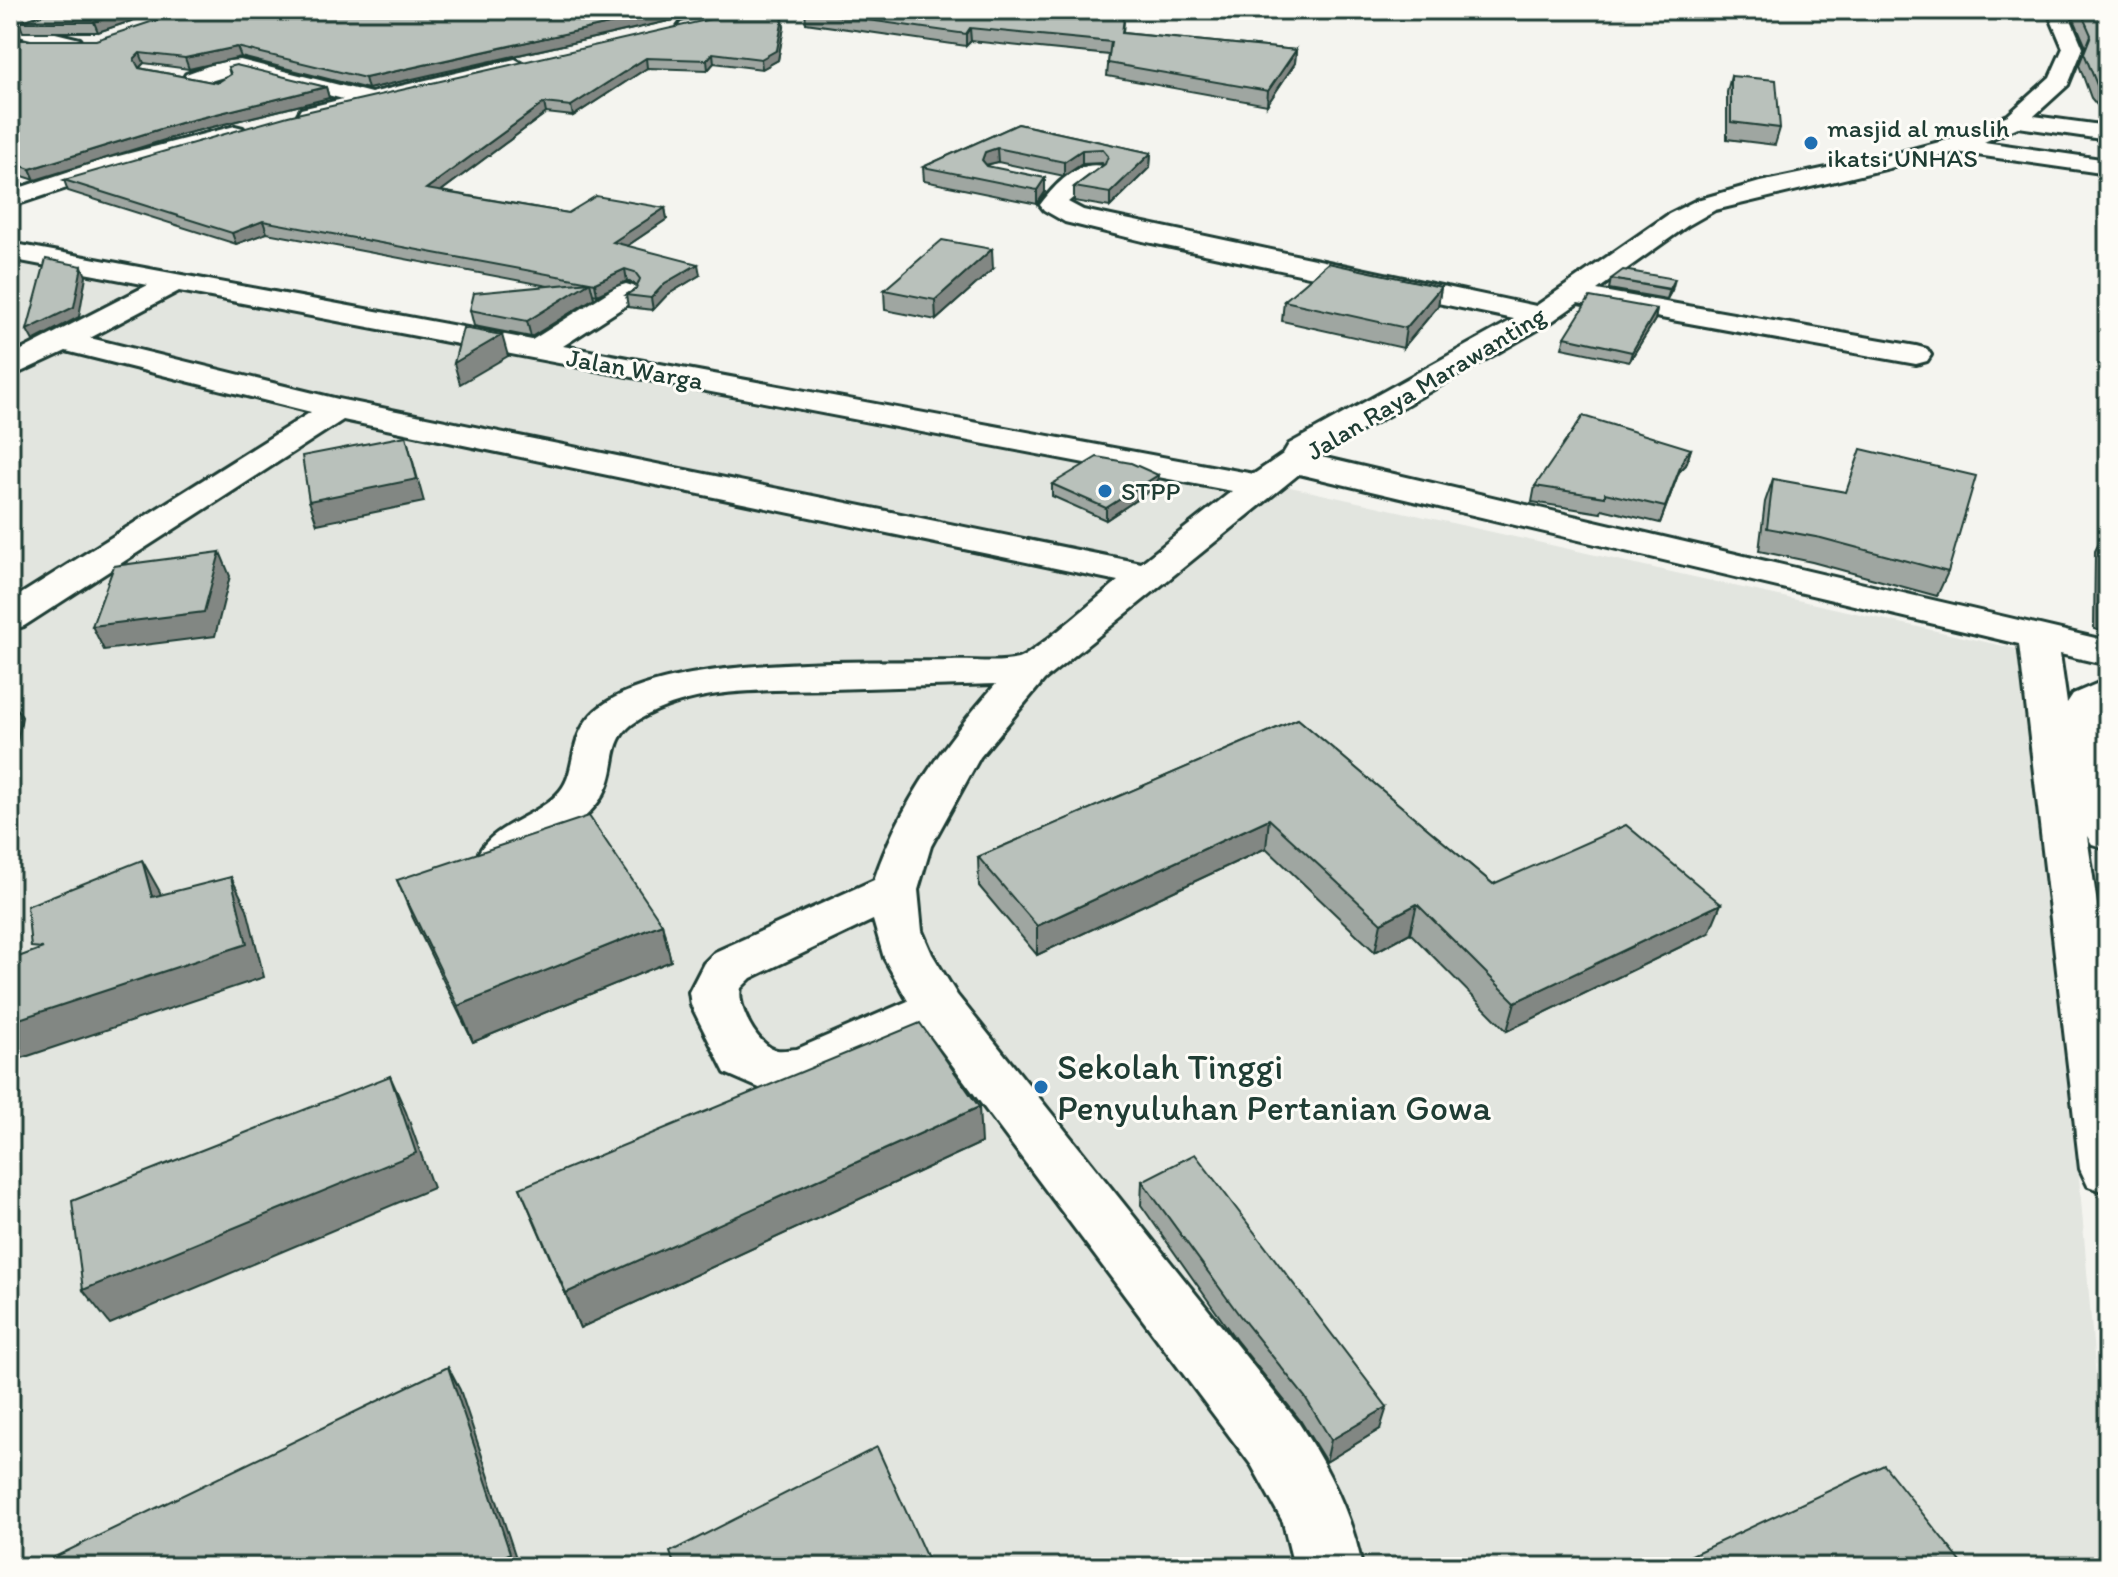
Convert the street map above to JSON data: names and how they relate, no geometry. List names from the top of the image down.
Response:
{
  "streets": {
    "street": ["Jalan Warga", "Jalan Raya Marawanting"]
  },
  "places": ["masjid al muslih ikatsi UNHAS", "STPP", "Sekolah Tinggi Penyuluhan Pertanian Gowa"]
}
